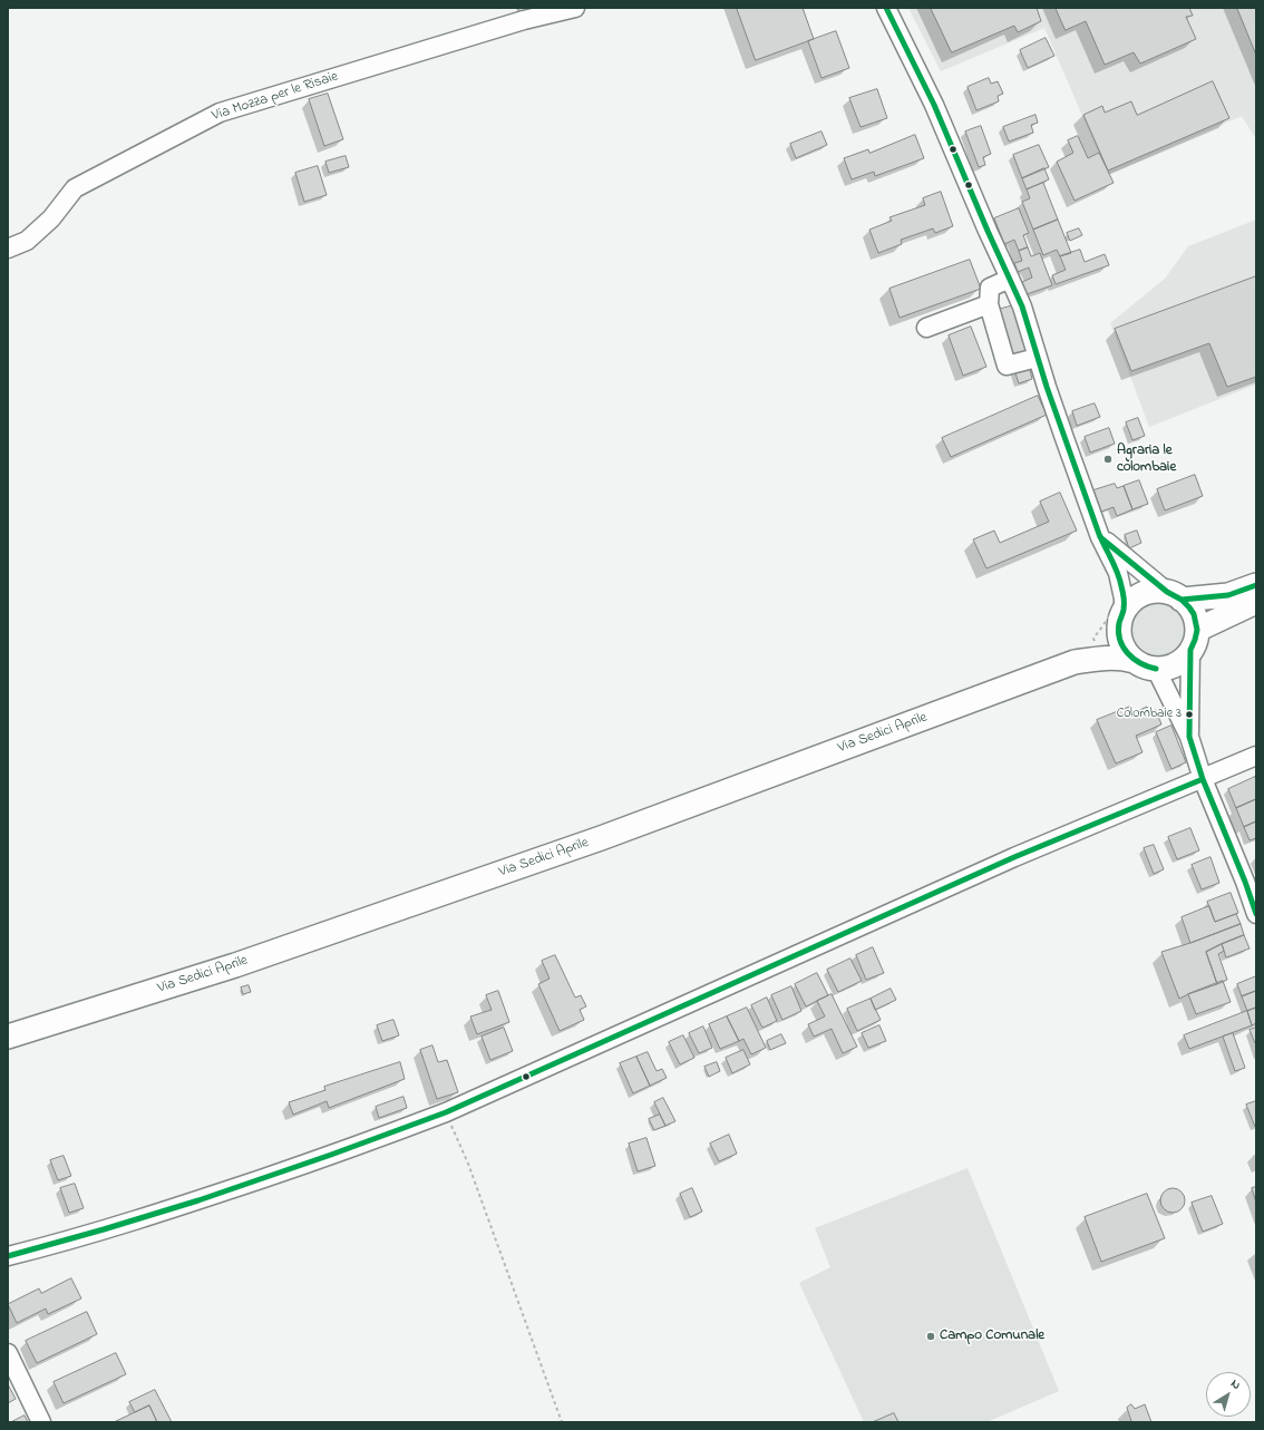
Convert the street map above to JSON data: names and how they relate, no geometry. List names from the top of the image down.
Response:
{
  "streets": {
    "main road": ["Via Sedici Aprile"],
    "street": ["Via Mozza per le Risaie"]
  },
  "places": ["Agraria le colombaie", "Colombaie 3", "Campo Comunale"],
  "north": "top right"
}
